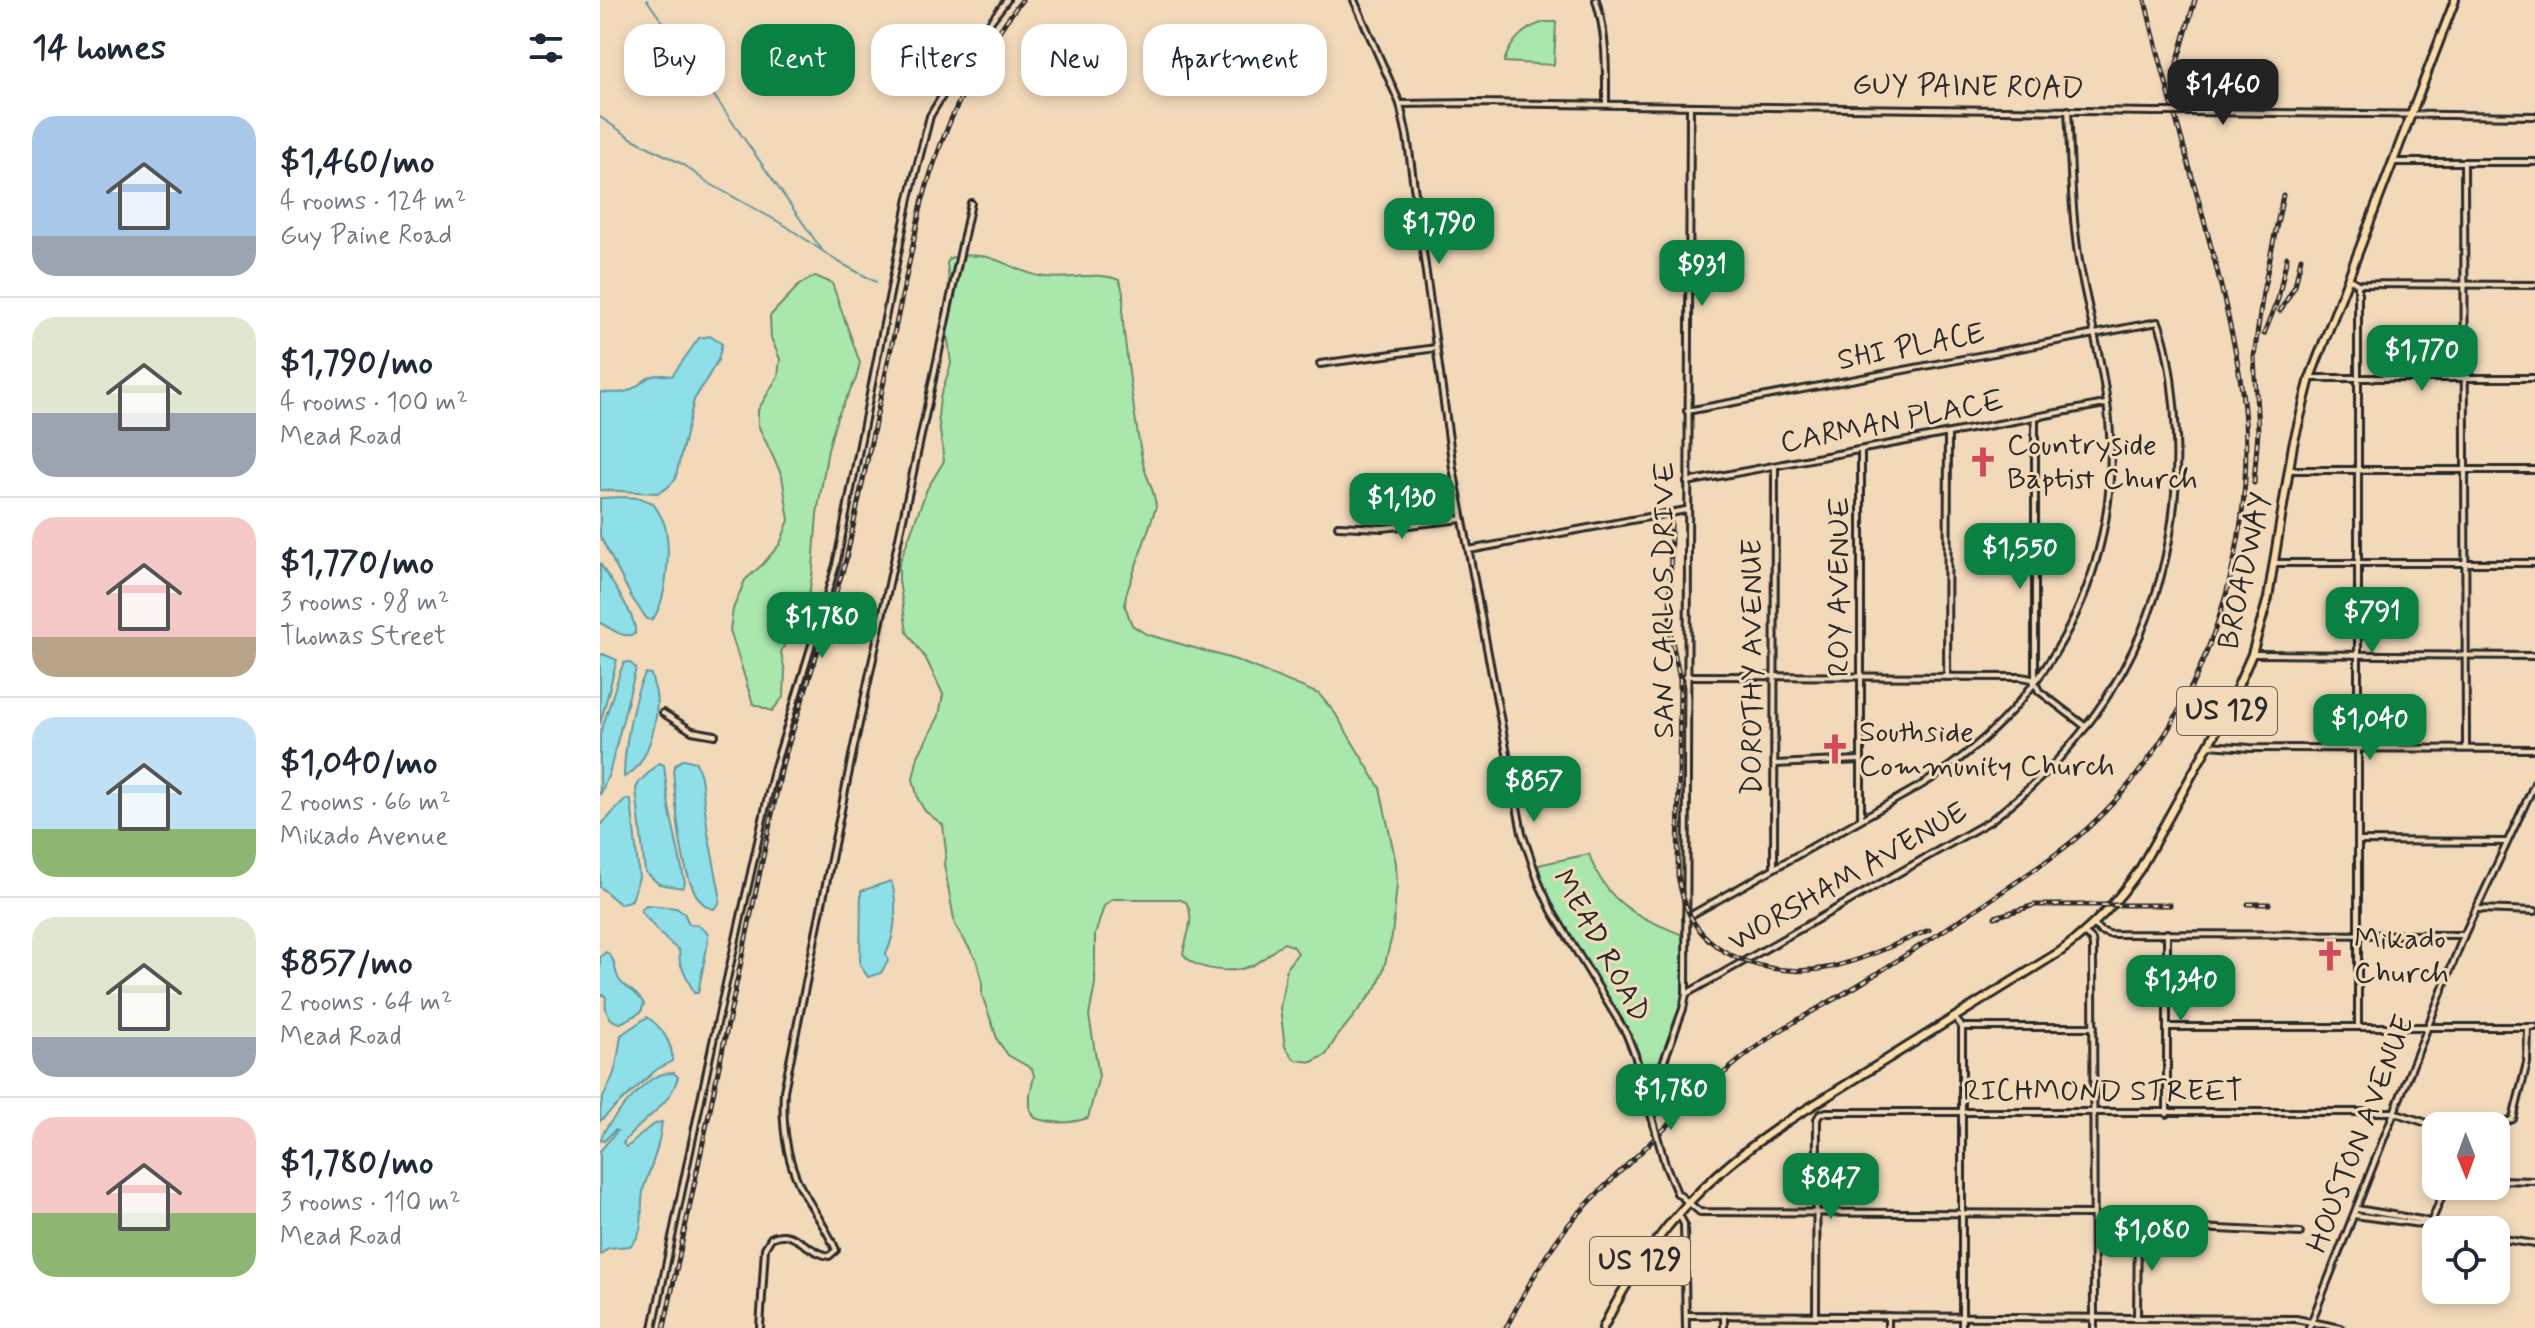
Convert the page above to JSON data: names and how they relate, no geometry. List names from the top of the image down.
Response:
{
  "streets": {
    "main road": ["BROADWAY", "US 129"],
    "street": [
      "GUY PAINE ROAD",
      "SHI PLACE",
      "CARMAN PLACE",
      "ROY AVENUE",
      "SAN CARLOS DRIVE",
      "DOROTHY AVENUE",
      "WORSHAM AVENUE",
      "MEAD ROAD",
      "RICHMOND STREET",
      "HOUSTON AVENUE"
    ]
  },
  "crossings": [
    ["GUY PAINE ROAD", "BROADWAY"],
    ["GUY PAINE ROAD", "SAN CARLOS DRIVE"],
    ["GUY PAINE ROAD", "MEAD ROAD"],
    ["SHI PLACE", "SAN CARLOS DRIVE"],
    ["SHI PLACE", "WORSHAM AVENUE"],
    ["CARMAN PLACE", "ROY AVENUE"],
    ["CARMAN PLACE", "SAN CARLOS DRIVE"],
    ["CARMAN PLACE", "DOROTHY AVENUE"],
    ["BROADWAY", "MEAD ROAD"],
    ["SAN CARLOS DRIVE", "WORSHAM AVENUE"],
    ["SAN CARLOS DRIVE", "MEAD ROAD"],
    ["RICHMOND STREET", "HOUSTON AVENUE"]
  ],
  "places": {
    "church": ["Countryside Baptist Church", "Southside Community Church", "Mikado Church"]
  },
  "north": "bottom",
  "page": {
    "heading": "14 homes",
    "chip": [
      "Buy",
      "Rent",
      "Filters",
      "New",
      "Apartment"
    ],
    "price": [
      "$1,460",
      "$1,790",
      "$931",
      "$1,770",
      "$1,130",
      "$1,550",
      "$791",
      "$1,780",
      "$1,040",
      "$857",
      "$1,340",
      "$1,780",
      "$847",
      "$1,080"
    ],
    "list": [
      {
        "name": "$1,460/mo",
        "note": "4 rooms · 124 m² · Guy Paine Road"
      },
      {
        "name": "$1,790/mo",
        "note": "4 rooms · 100 m² · Mead Road"
      },
      {
        "name": "$1,770/mo",
        "note": "3 rooms · 98 m² · Thomas Street"
      },
      {
        "name": "$1,040/mo",
        "note": "2 rooms · 66 m² · Mikado Avenue"
      },
      {
        "name": "$857/mo",
        "note": "2 rooms · 64 m² · Mead Road"
      },
      {
        "name": "$1,780/mo",
        "note": "3 rooms · 110 m² · Mead Road"
      }
    ]
  }
}
